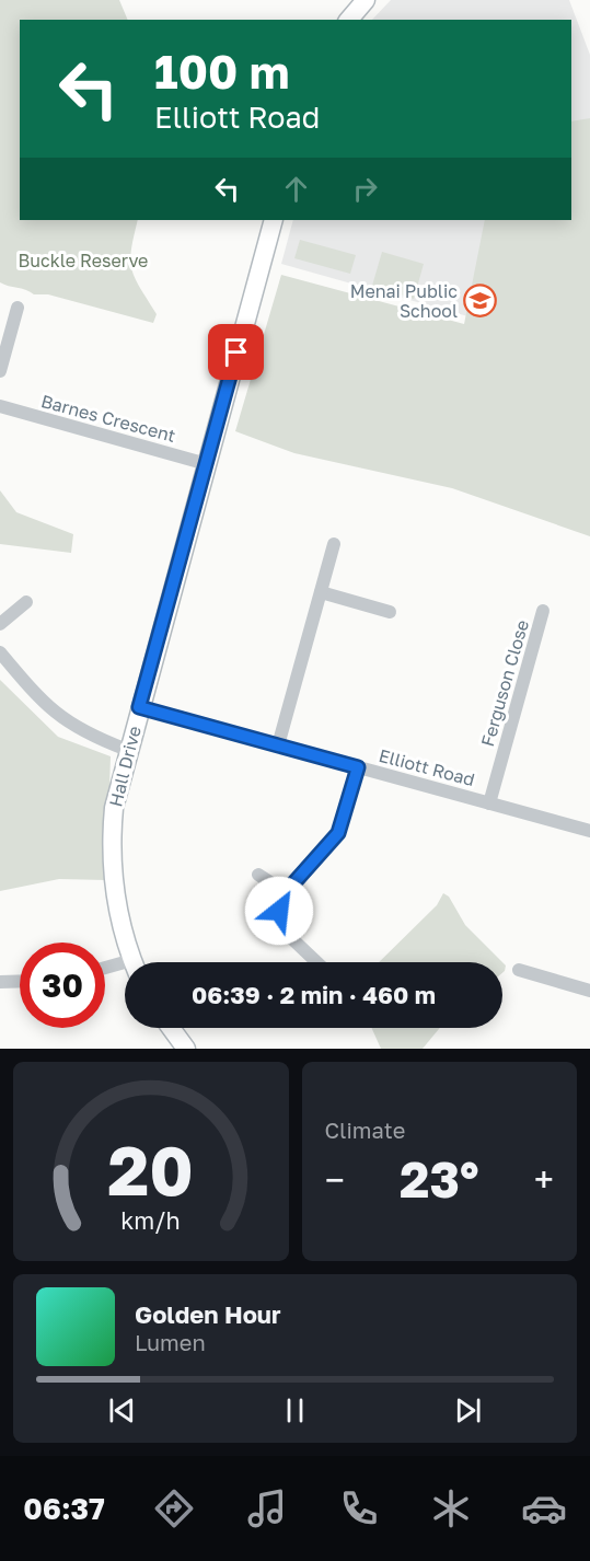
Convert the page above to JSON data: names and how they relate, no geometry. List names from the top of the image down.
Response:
{
  "streets": {
    "street": [
      "Barnes Crescent",
      "Ferguson Close",
      "Hall Drive",
      "Elliott Road"
    ]
  },
  "crossings": [
    ["Barnes Crescent", "Hall Drive"],
    ["Ferguson Close", "Elliott Road"],
    ["Hall Drive", "Elliott Road"]
  ],
  "parks": ["Buckle Reserve"],
  "places": {
    "school or university": ["Menai Public School"]
  },
  "page": {
    "turn": ["100 m", "Elliott Road"],
    "limit": "30",
    "trip": "06:39 · 2 min · 460 m",
    "tile": "Climate",
    "heat": ["−", "23°", "+"],
    "song": ["Golden Hour", "Lumen"],
    "tabs": "06:37",
    "gauge": ["20", "km/h"]
  }
}
